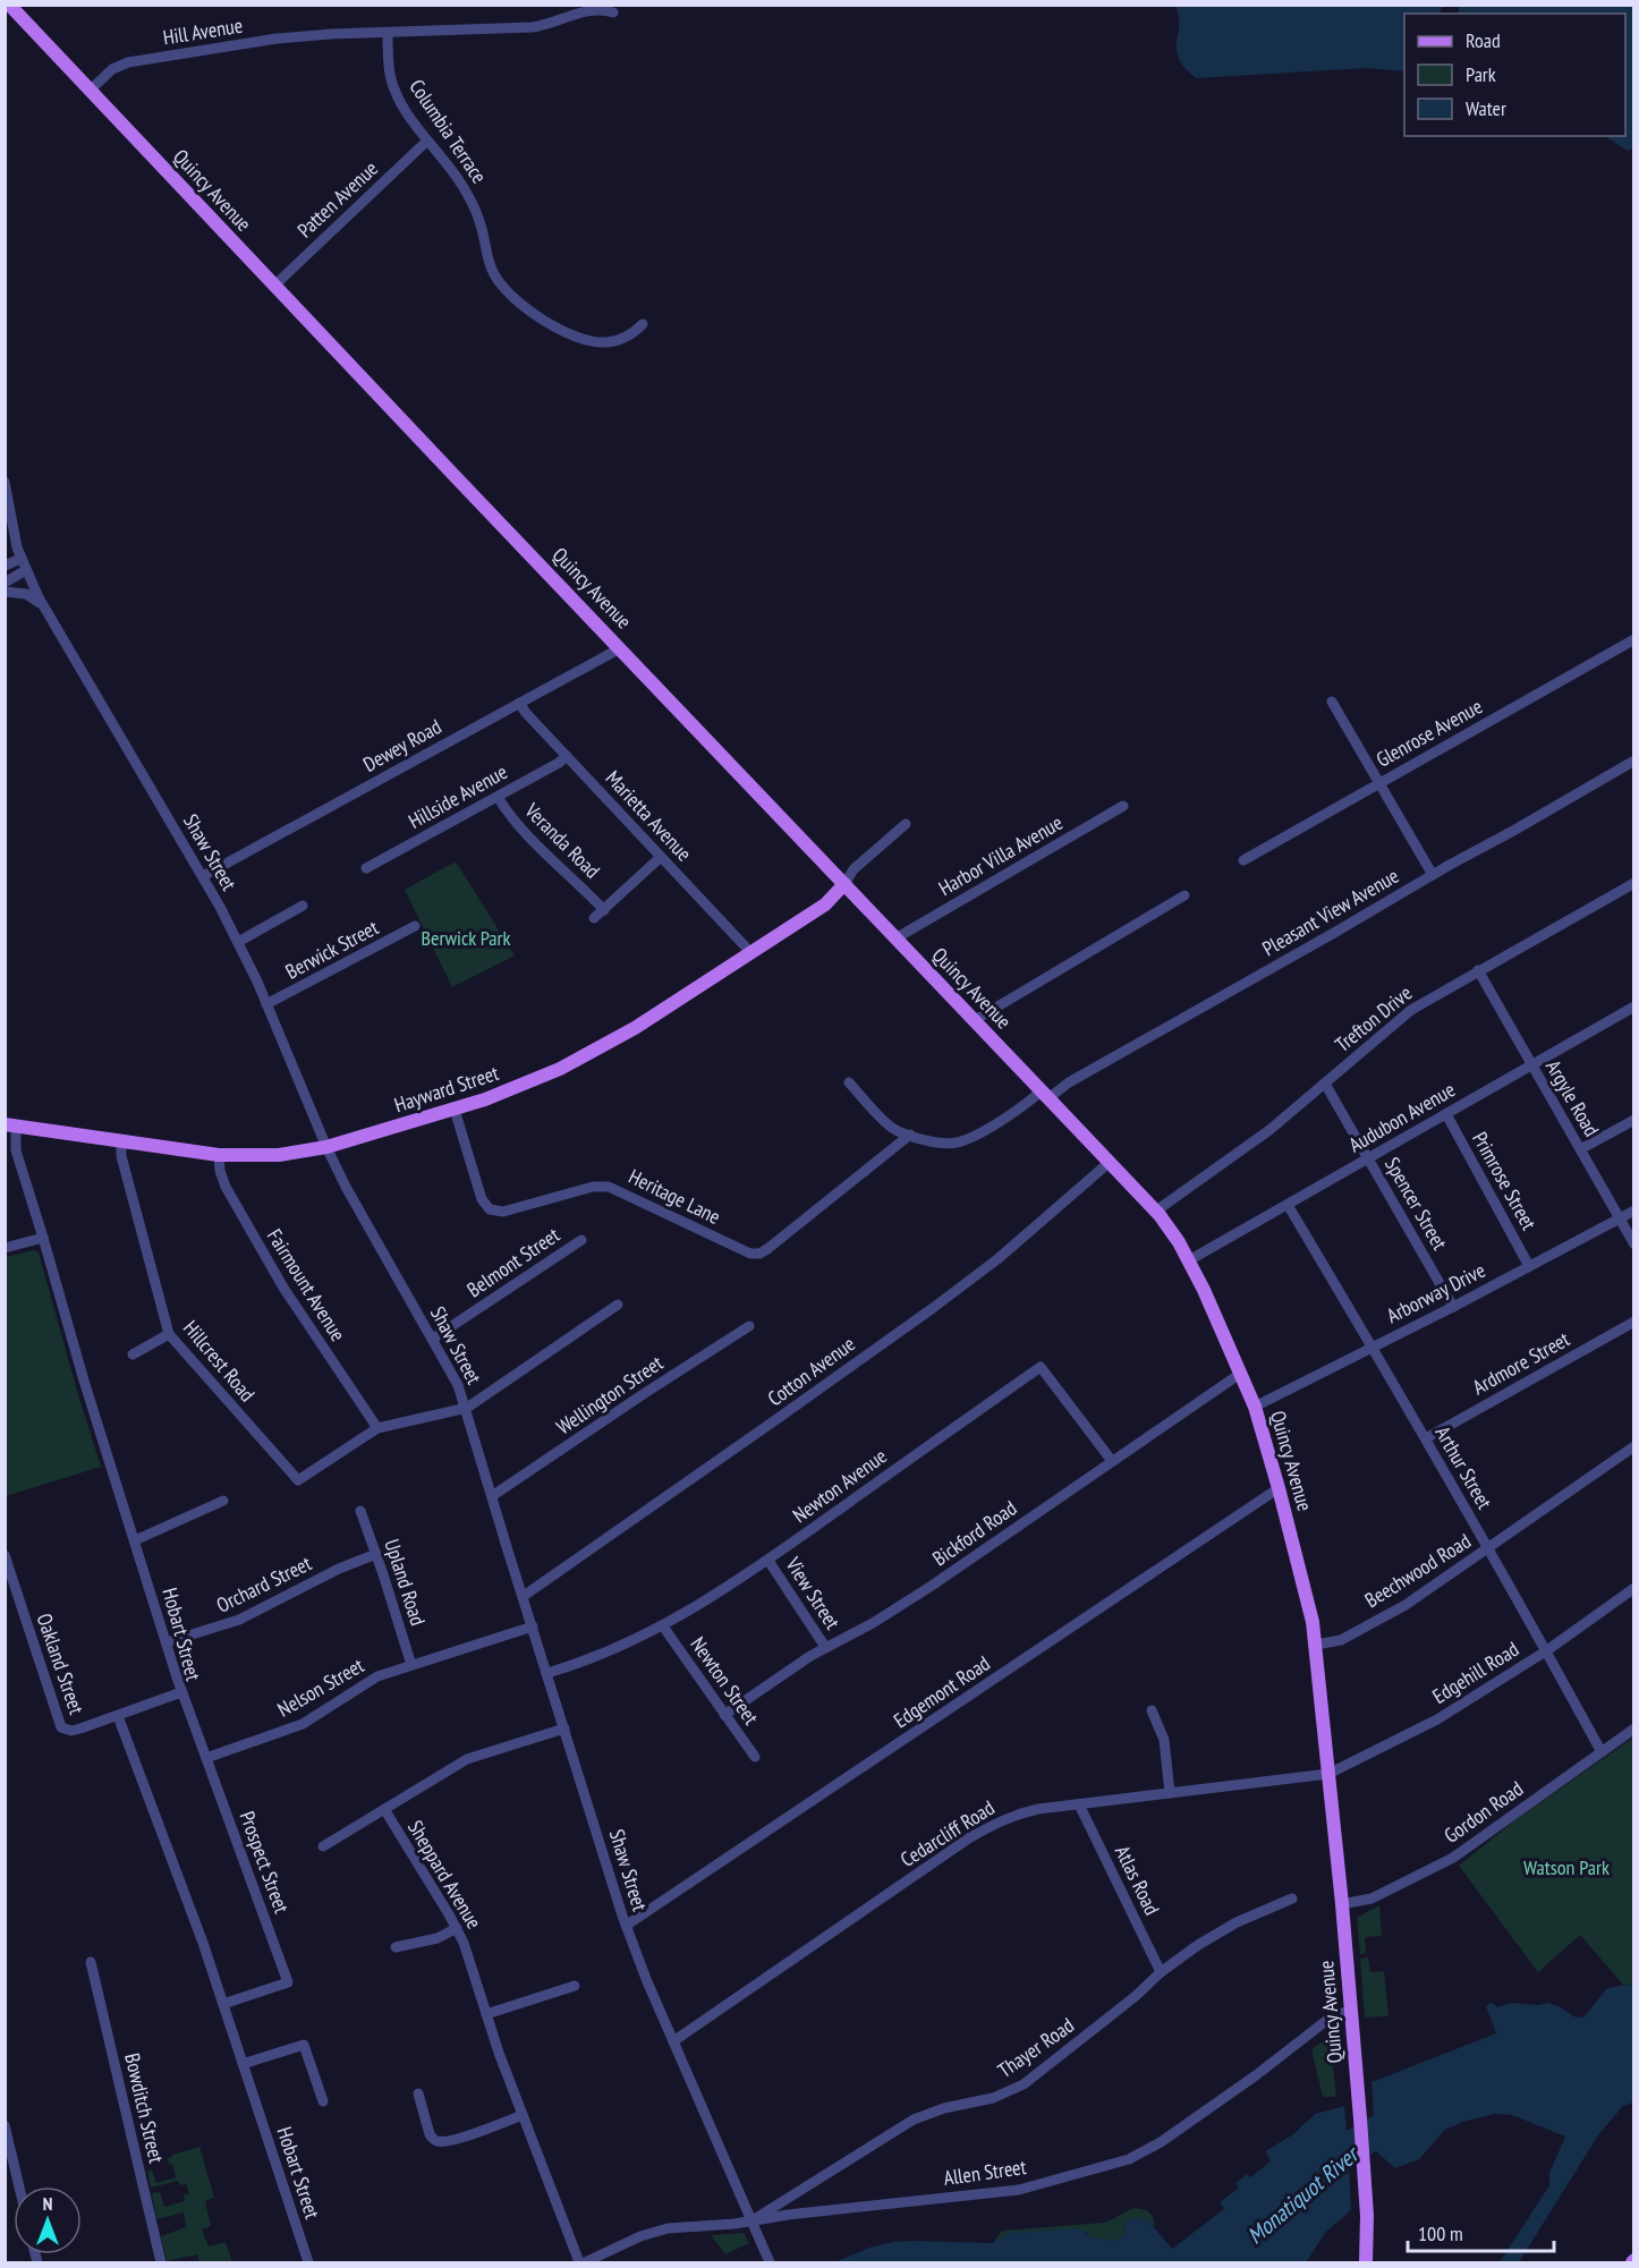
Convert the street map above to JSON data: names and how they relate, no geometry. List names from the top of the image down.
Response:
{
  "streets": {
    "main road": ["Quincy Avenue", "Hayward Street"],
    "street": [
      "Hill Avenue",
      "Columbia Terrace",
      "Patten Avenue",
      "Glenrose Avenue",
      "Dewey Road",
      "Hillside Avenue",
      "Marietta Avenue",
      "Veranda Road",
      "Shaw Street",
      "Harbor Villa Avenue",
      "Pleasant View Avenue",
      "Berwick Street",
      "Trefton Drive",
      "Argyle Road",
      "Audubon Avenue",
      "Primrose Street",
      "Heritage Lane",
      "Spencer Street",
      "Belmont Street",
      "Fairmount Avenue",
      "Arborway Drive",
      "Hillcrest Road",
      "Ardmore Street",
      "Cotton Avenue",
      "Wellington Street",
      "Arthur Street",
      "Newton Avenue",
      "Bickford Road",
      "Beechwood Road",
      "Upland Road",
      "Orchard Street",
      "View Street",
      "Hobart Street",
      "Oakland Street",
      "Edgehill Road",
      "Newton Street",
      "Nelson Street",
      "Edgemont Road",
      "Gordon Road",
      "Cedarcliff Road",
      "Prospect Street",
      "Sheppard Avenue",
      "Atlas Road",
      "Thayer Road",
      "Bowditch Street",
      "Allen Street"
    ]
  },
  "crossings": [
    ["Hill Avenue", "Columbia Terrace"],
    ["Hill Avenue", "Quincy Avenue"],
    ["Columbia Terrace", "Patten Avenue"],
    ["Quincy Avenue", "Patten Avenue"],
    ["Quincy Avenue", "Dewey Road"],
    ["Quincy Avenue", "Harbor Villa Avenue"],
    ["Quincy Avenue", "Pleasant View Avenue"],
    ["Quincy Avenue", "Trefton Drive"],
    ["Quincy Avenue", "Hayward Street"],
    ["Quincy Avenue", "Audubon Avenue"],
    ["Quincy Avenue", "Arborway Drive"],
    ["Quincy Avenue", "Cotton Avenue"],
    ["Quincy Avenue", "Bickford Road"],
    ["Quincy Avenue", "Beechwood Road"],
    ["Quincy Avenue", "Edgehill Road"],
    ["Quincy Avenue", "Edgemont Road"],
    ["Quincy Avenue", "Gordon Road"],
    ["Quincy Avenue", "Cedarcliff Road"],
    ["Quincy Avenue", "Allen Street"],
    ["Dewey Road", "Marietta Avenue"],
    ["Dewey Road", "Shaw Street"],
    ["Hillside Avenue", "Marietta Avenue"],
    ["Hillside Avenue", "Veranda Road"],
    ["Marietta Avenue", "Hayward Street"],
    ["Shaw Street", "Berwick Street"],
    ["Shaw Street", "Hayward Street"],
    ["Shaw Street", "Belmont Street"],
    ["Shaw Street", "Cotton Avenue"],
    ["Shaw Street", "Wellington Street"],
    ["Shaw Street", "Newton Avenue"],
    ["Shaw Street", "Nelson Street"],
    ["Shaw Street", "Edgemont Road"],
    ["Shaw Street", "Cedarcliff Road"],
    ["Shaw Street", "Sheppard Avenue"],
    ["Shaw Street", "Thayer Road"],
    ["Shaw Street", "Allen Street"],
    ["Pleasant View Avenue", "Heritage Lane"],
    ["Trefton Drive", "Argyle Road"],
    ["Trefton Drive", "Spencer Street"],
    ["Hayward Street", "Heritage Lane"],
    ["Hayward Street", "Fairmount Avenue"],
    ["Hayward Street", "Hillcrest Road"],
    ["Hayward Street", "Hobart Street"],
    ["Argyle Road", "Audubon Avenue"],
    ["Argyle Road", "Arborway Drive"],
    ["Audubon Avenue", "Primrose Street"],
    ["Audubon Avenue", "Spencer Street"],
    ["Audubon Avenue", "Arthur Street"],
    ["Primrose Street", "Arborway Drive"],
    ["Spencer Street", "Arborway Drive"],
    ["Fairmount Avenue", "Hillcrest Road"],
    ["Arborway Drive", "Arthur Street"],
    ["Ardmore Street", "Arthur Street"],
    ["Arthur Street", "Beechwood Road"],
    ["Arthur Street", "Edgehill Road"],
    ["Arthur Street", "Gordon Road"],
    ["Newton Avenue", "Bickford Road"],
    ["Newton Avenue", "View Street"],
    ["Newton Avenue", "Newton Street"],
    ["Bickford Road", "View Street"],
    ["Bickford Road", "Newton Street"],
    ["Upland Road", "Orchard Street"],
    ["Upland Road", "Nelson Street"],
    ["Orchard Street", "Hobart Street"],
    ["Hobart Street", "Oakland Street"],
    ["Hobart Street", "Prospect Street"],
    ["Edgehill Road", "Cedarcliff Road"],
    ["Nelson Street", "Prospect Street"],
    ["Cedarcliff Road", "Atlas Road"],
    ["Atlas Road", "Thayer Road"],
    ["Thayer Road", "Allen Street"]
  ],
  "water": ["Monatiquot River"],
  "parks": ["Berwick Park", "Watson Park"],
  "legend": ["Road", "Park", "Water"],
  "scale_bar": "100 m",
  "north": "top"
}
